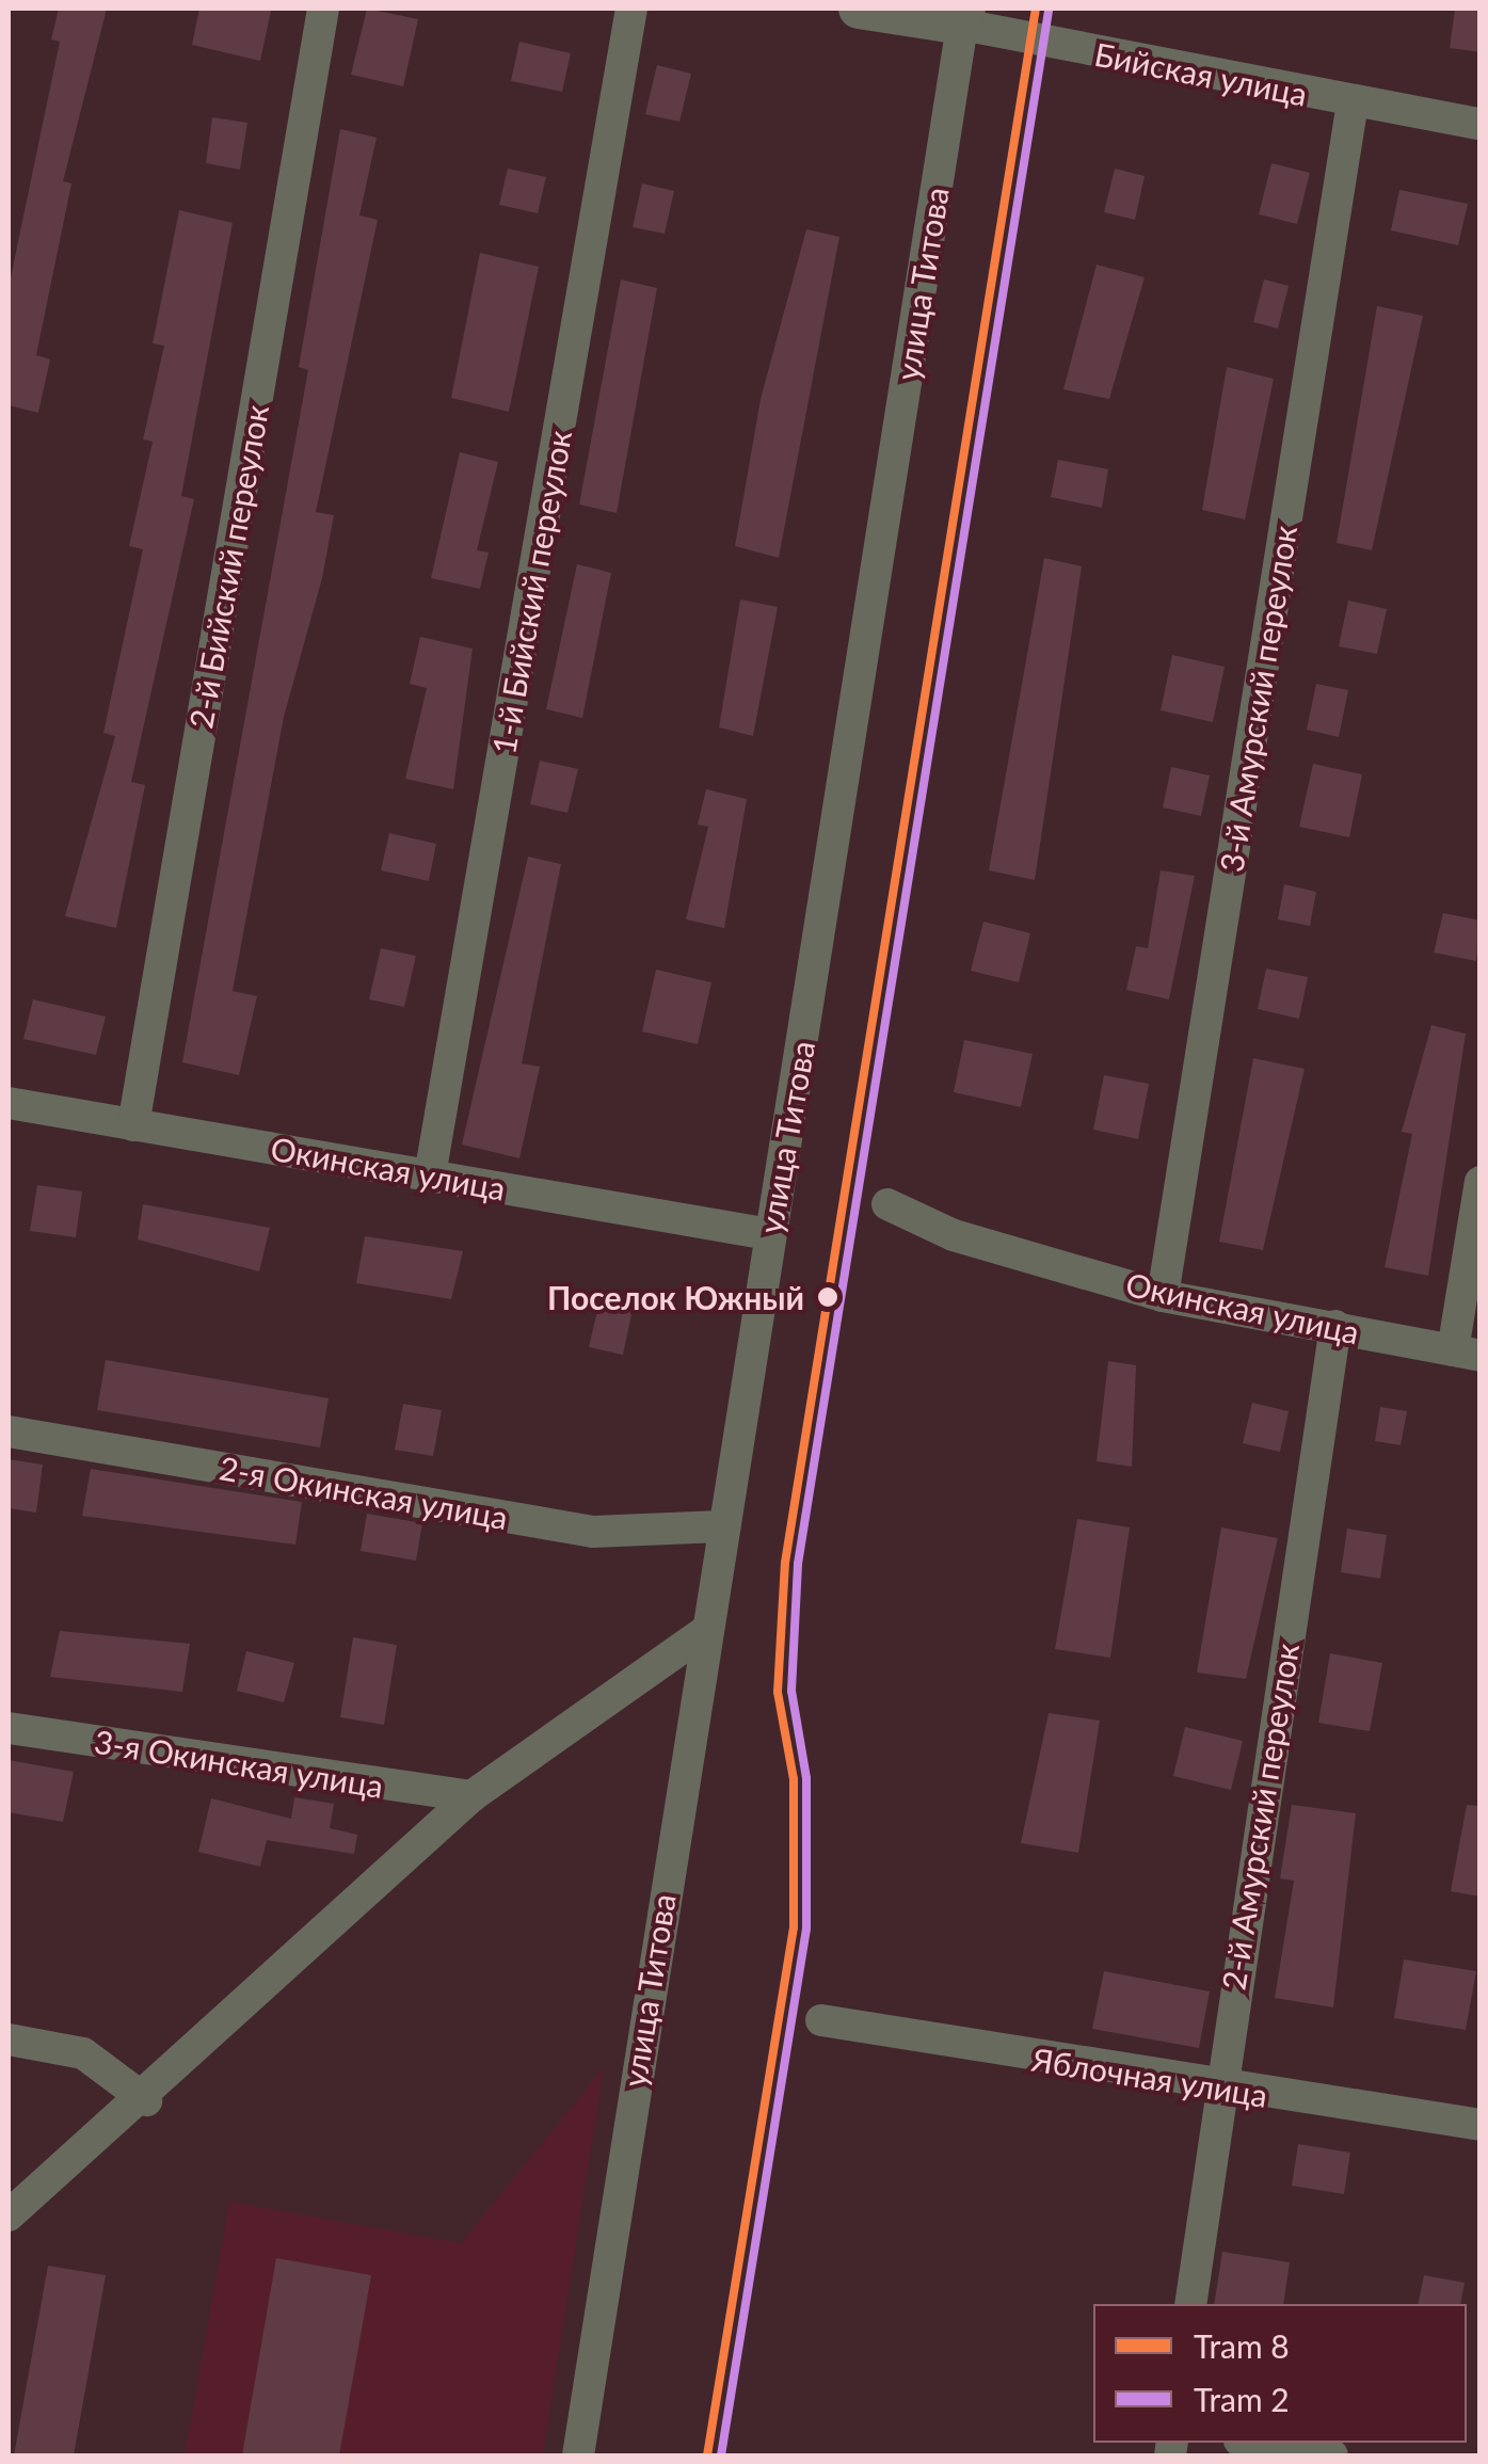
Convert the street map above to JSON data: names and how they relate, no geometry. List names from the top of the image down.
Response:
{
  "streets": {
    "street": [
      "Бийская улица",
      "улица Титова",
      "2-й Бийский переулок",
      "1-й Бийский переулок",
      "3-й Амурский переулок",
      "Окинская улица",
      "2-я Окинская улица",
      "3-я Окинская улица",
      "2-й Амурский переулок",
      "Яблочная улица"
    ]
  },
  "crossings": [
    ["Бийская улица", "улица Титова"],
    ["Бийская улица", "3-й Амурский переулок"],
    ["улица Титова", "Окинская улица"],
    ["улица Титова", "2-я Окинская улица"],
    ["2-й Бийский переулок", "Окинская улица"],
    ["1-й Бийский переулок", "Окинская улица"],
    ["3-й Амурский переулок", "Окинская улица"],
    ["Окинская улица", "2-й Амурский переулок"],
    ["2-й Амурский переулок", "Яблочная улица"]
  ],
  "places": ["Поселок Южный"],
  "lines": ["tram line 8", "tram line 2"],
  "legend": ["Tram 8", "Tram 2"]
}
